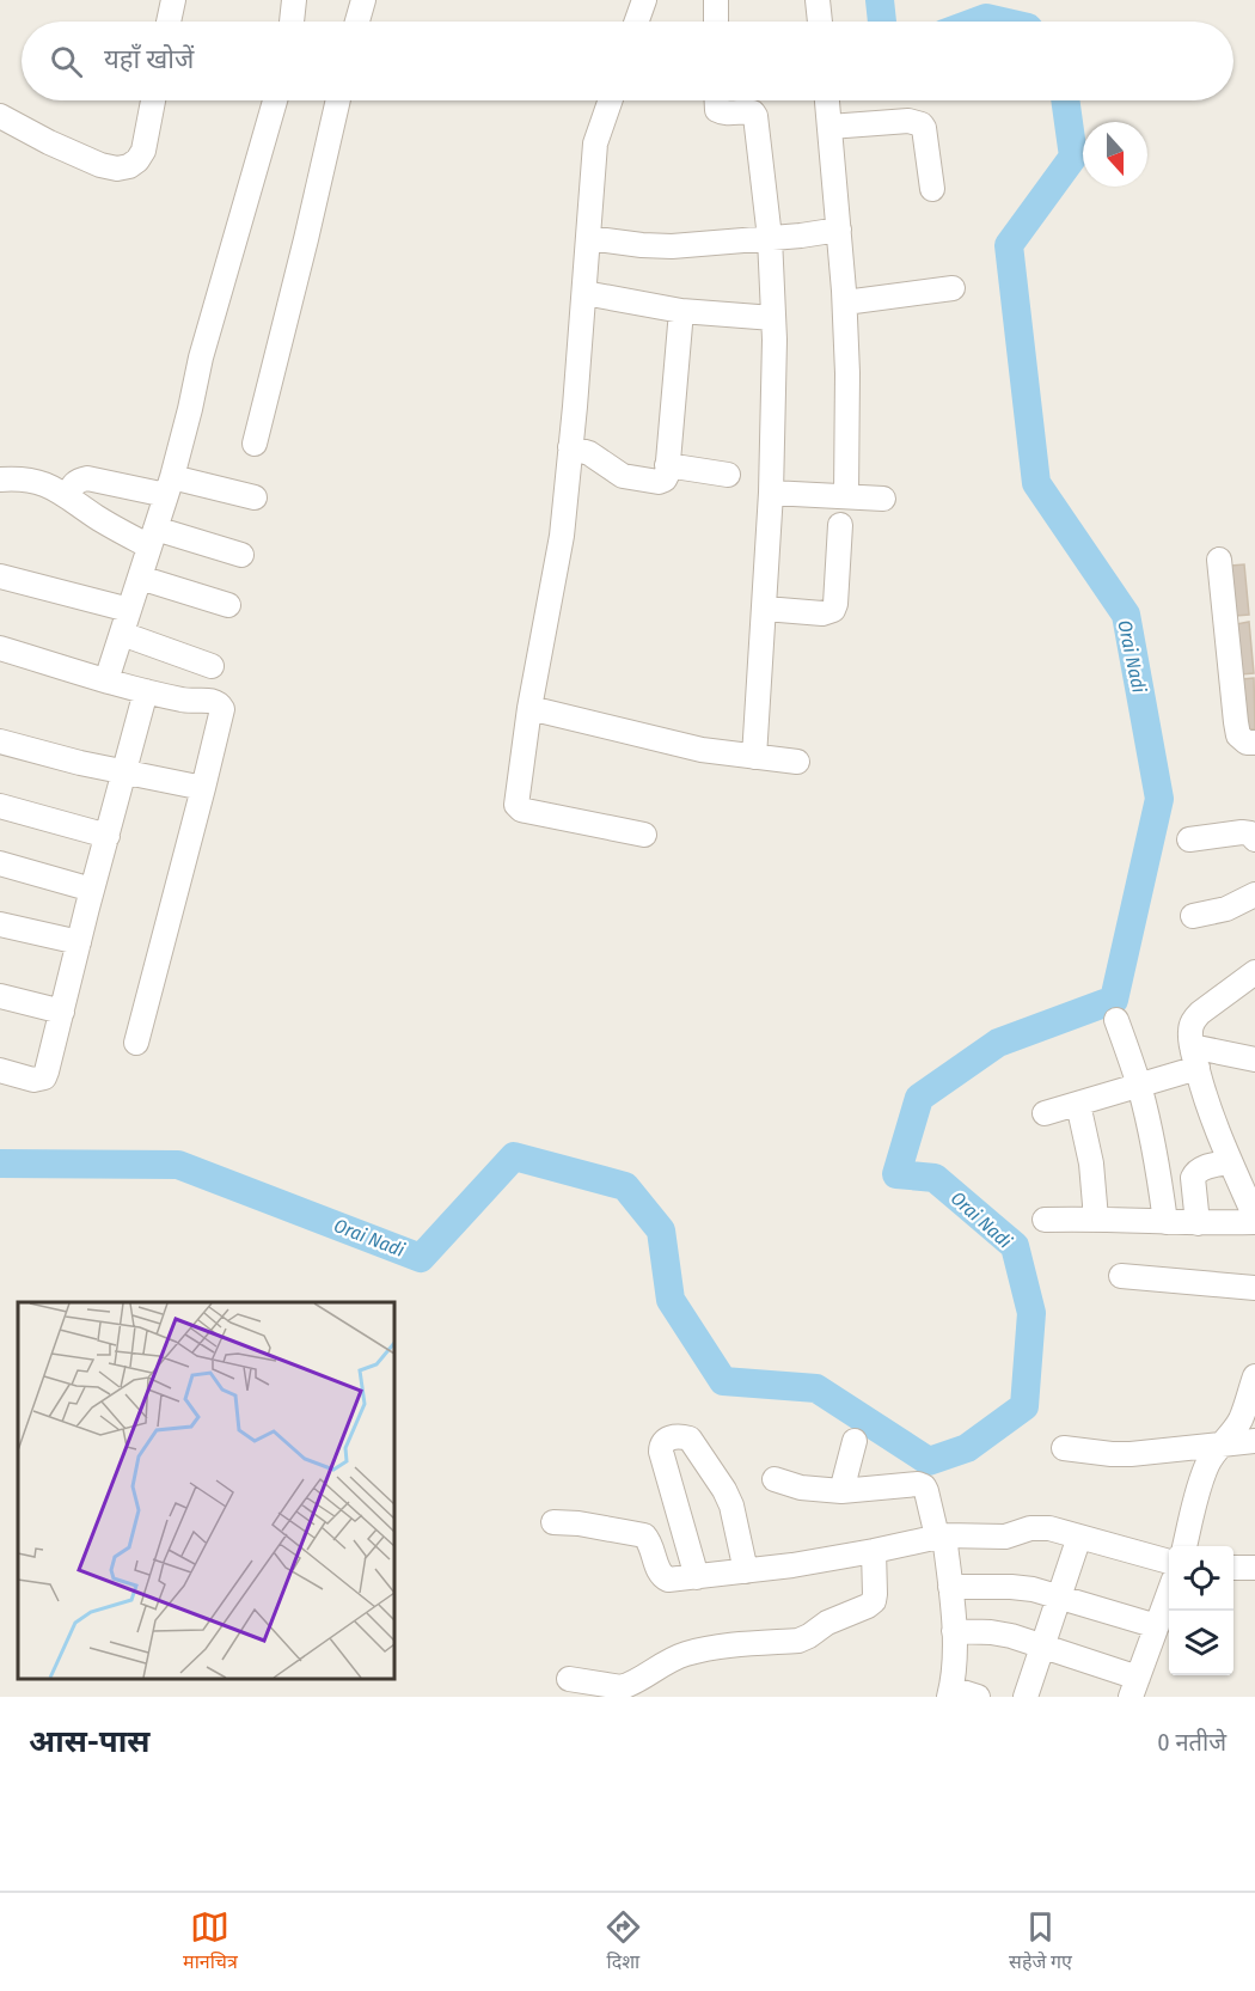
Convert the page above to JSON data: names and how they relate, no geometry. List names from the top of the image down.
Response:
{
  "water": ["Orai Nadi"],
  "north": "bottom",
  "page": {
    "search": "यहाँ खोजें",
    "heading": ["आस-पास", "0 नतीजे"],
    "nav": ["मानचित्र", "दिशा", "सहेजे गए"]
  }
}
